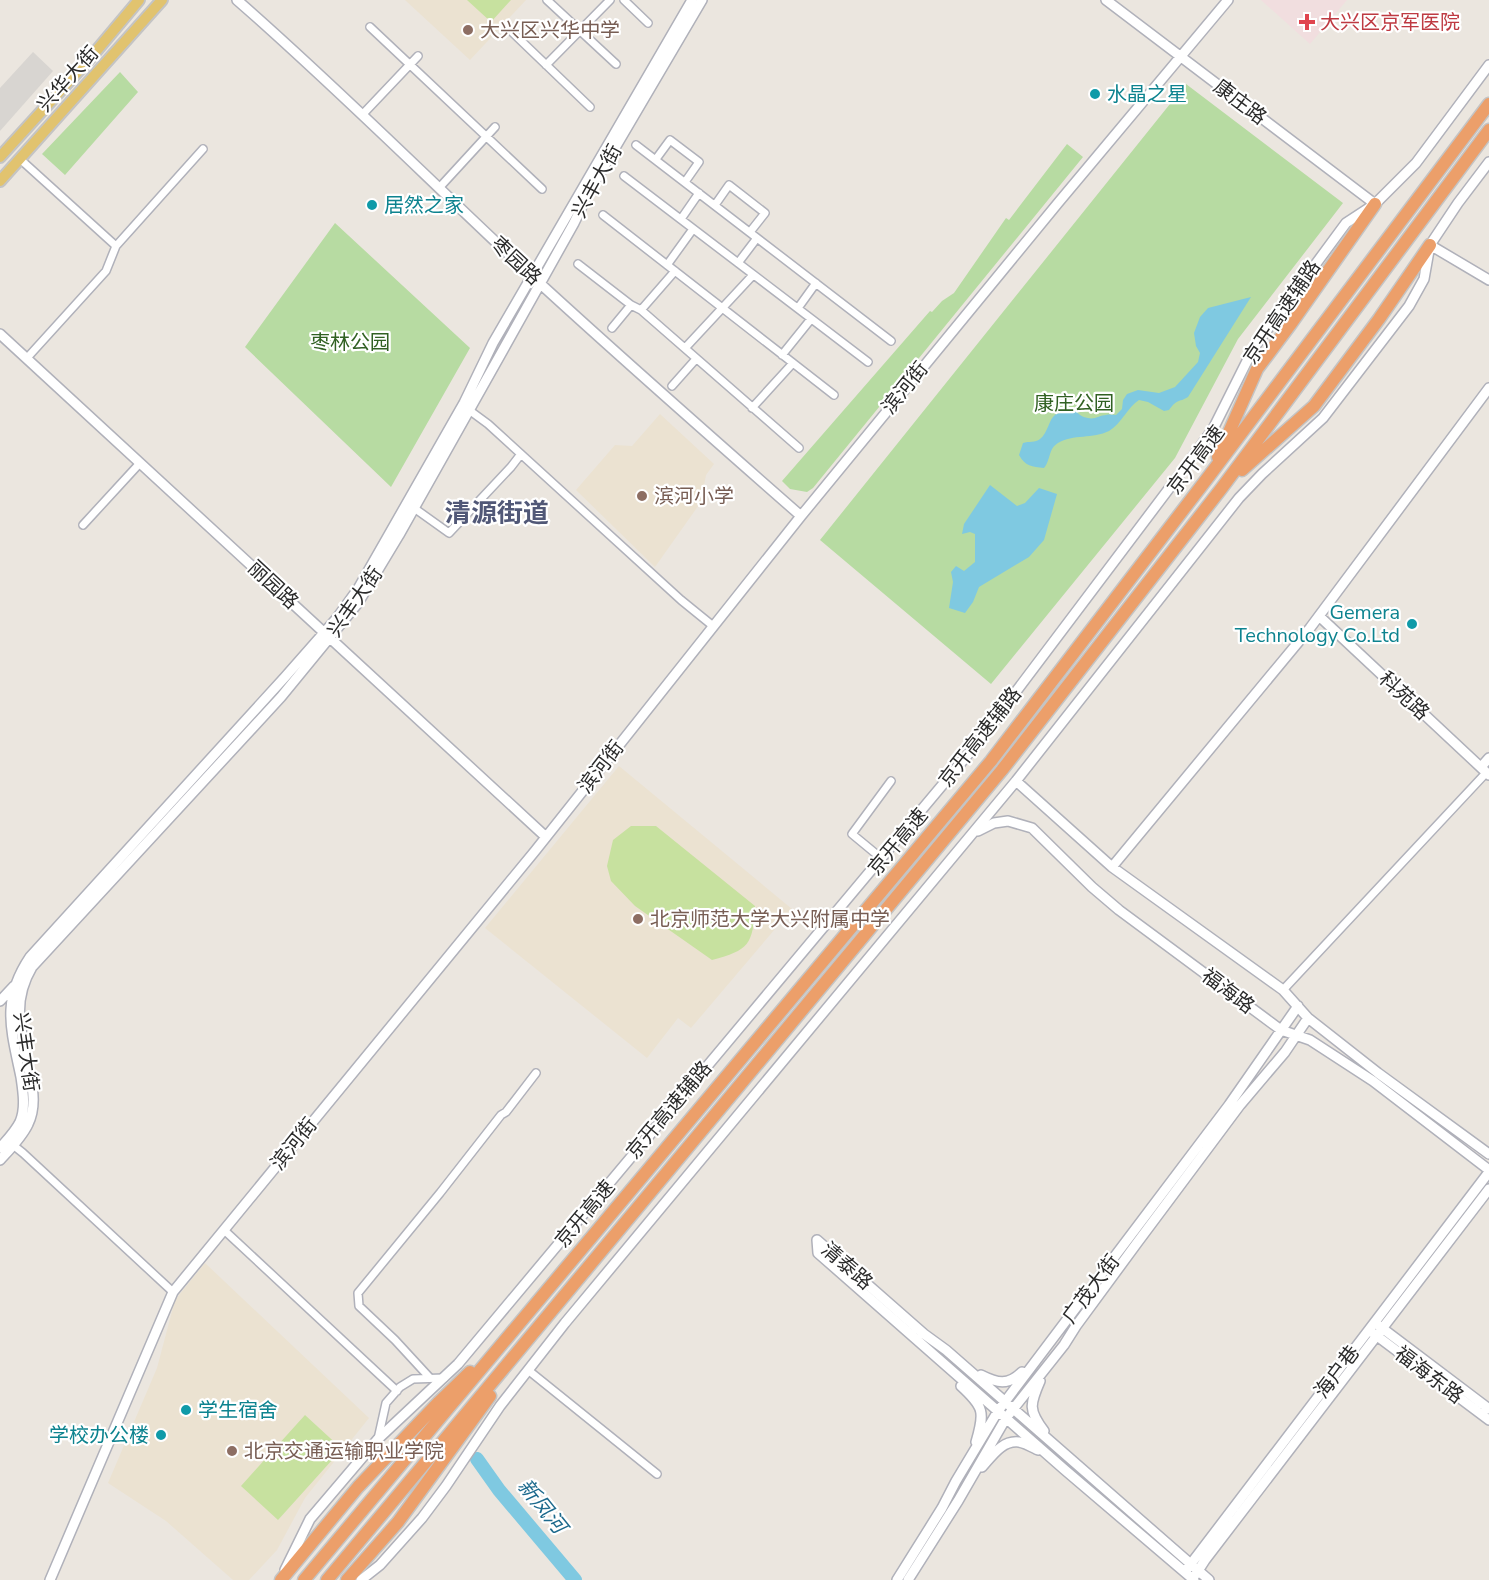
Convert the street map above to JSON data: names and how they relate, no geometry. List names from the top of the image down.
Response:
{
  "streets": {
    "highway": ["京开高速"],
    "main road": [
      "兴华大街",
      "康庄路",
      "兴丰大街",
      "枣园路",
      "京开高速辅路",
      "滨河街",
      "丽园路",
      "科苑路",
      "福海路",
      "清泰路",
      "广茂大街",
      "海户巷",
      "福海东路"
    ]
  },
  "crossings": [
    ["康庄路", "京开高速辅路"],
    ["康庄路", "滨河街"],
    ["兴丰大街", "枣园路"],
    ["兴丰大街", "丽园路"],
    ["枣园路", "滨河街"],
    ["滨河街", "丽园路"],
    ["福海路", "广茂大街"],
    ["福海路", "海户巷"],
    ["清泰路", "广茂大街"],
    ["清泰路", "海户巷"],
    ["海户巷", "福海东路"]
  ],
  "districts": ["清源街道"],
  "water": ["新凤河"],
  "parks": ["枣林公园", "康庄公园"],
  "places": {
    "health": ["大兴区京军医院"],
    "other": [
      "大兴区兴华中学",
      "水晶之星",
      "居然之家",
      "滨河小学",
      "Gemera Technology Co.Ltd",
      "北京师范大学大兴附属中学",
      "学生宿舍",
      "学校办公楼",
      "北京交通运输职业学院"
    ]
  }
}
